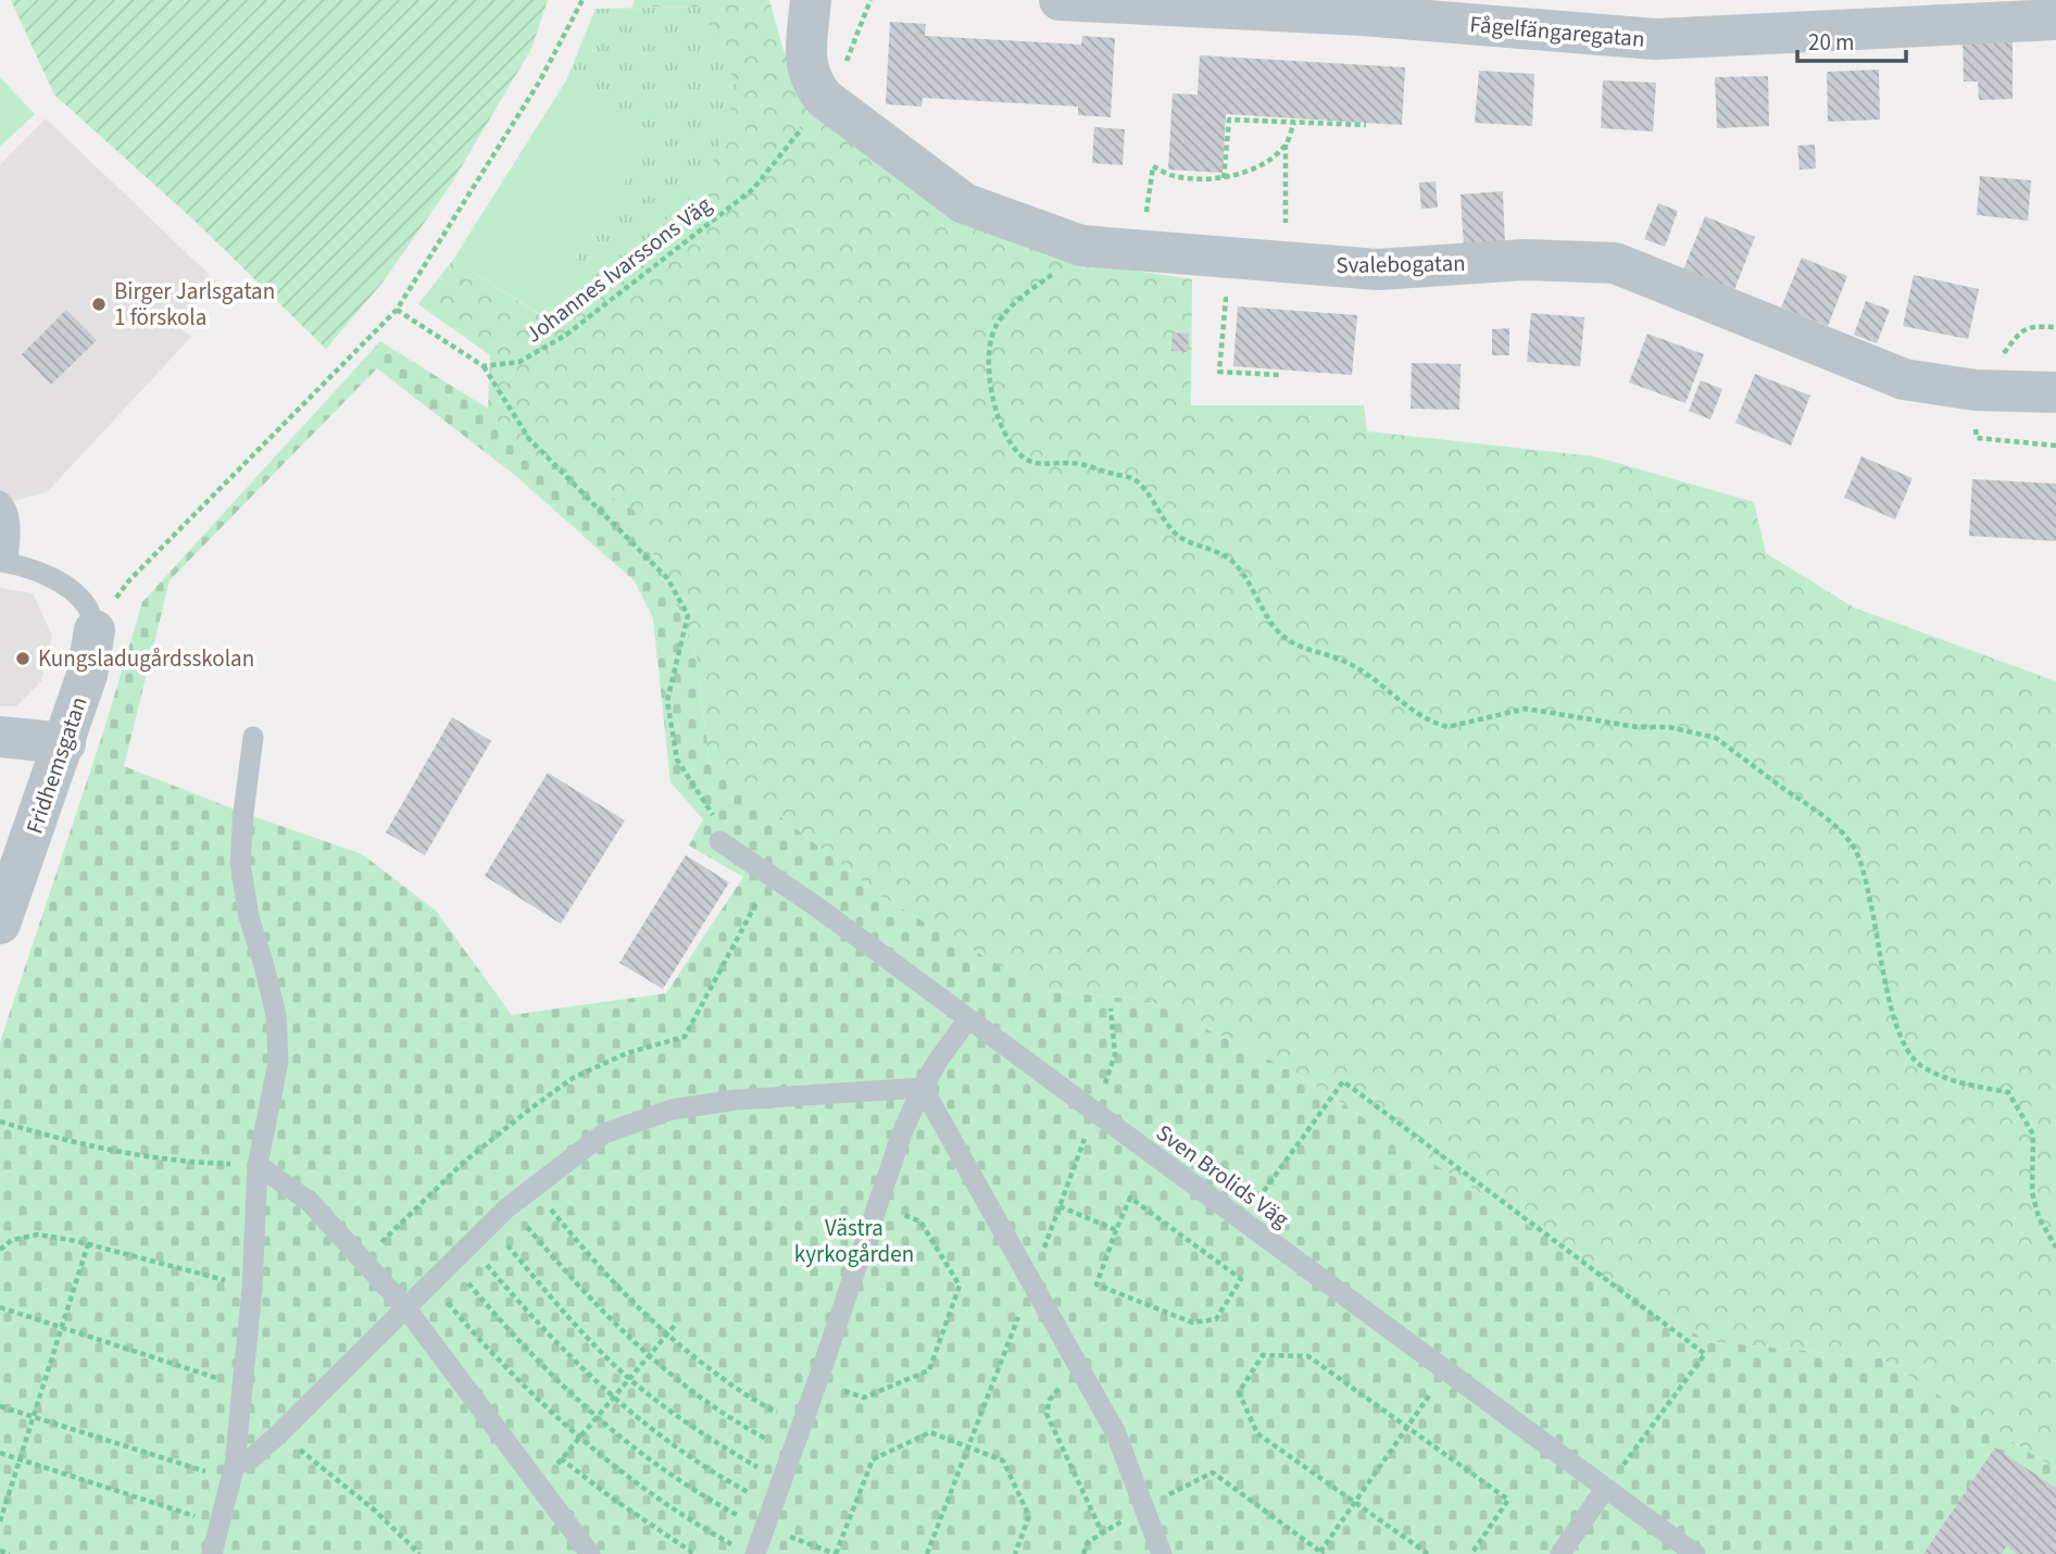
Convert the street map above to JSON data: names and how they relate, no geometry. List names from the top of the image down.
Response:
{
  "streets": {
    "street": ["Fågelfängaregatan", "Svalebogatan", "Fridhemsgatan"],
    "lane": ["Sven Brolids Väg"],
    "path": ["Johannes Ivarssons Väg"]
  },
  "crossings": [
    ["Svalebogatan", "Johannes Ivarssons Väg"]
  ],
  "parks": ["Västra kyrkogården"],
  "places": ["Birger Jarlsgatan 1 förskola", "Kungsladugårdsskolan"],
  "scale_bar": "20 m"
}
